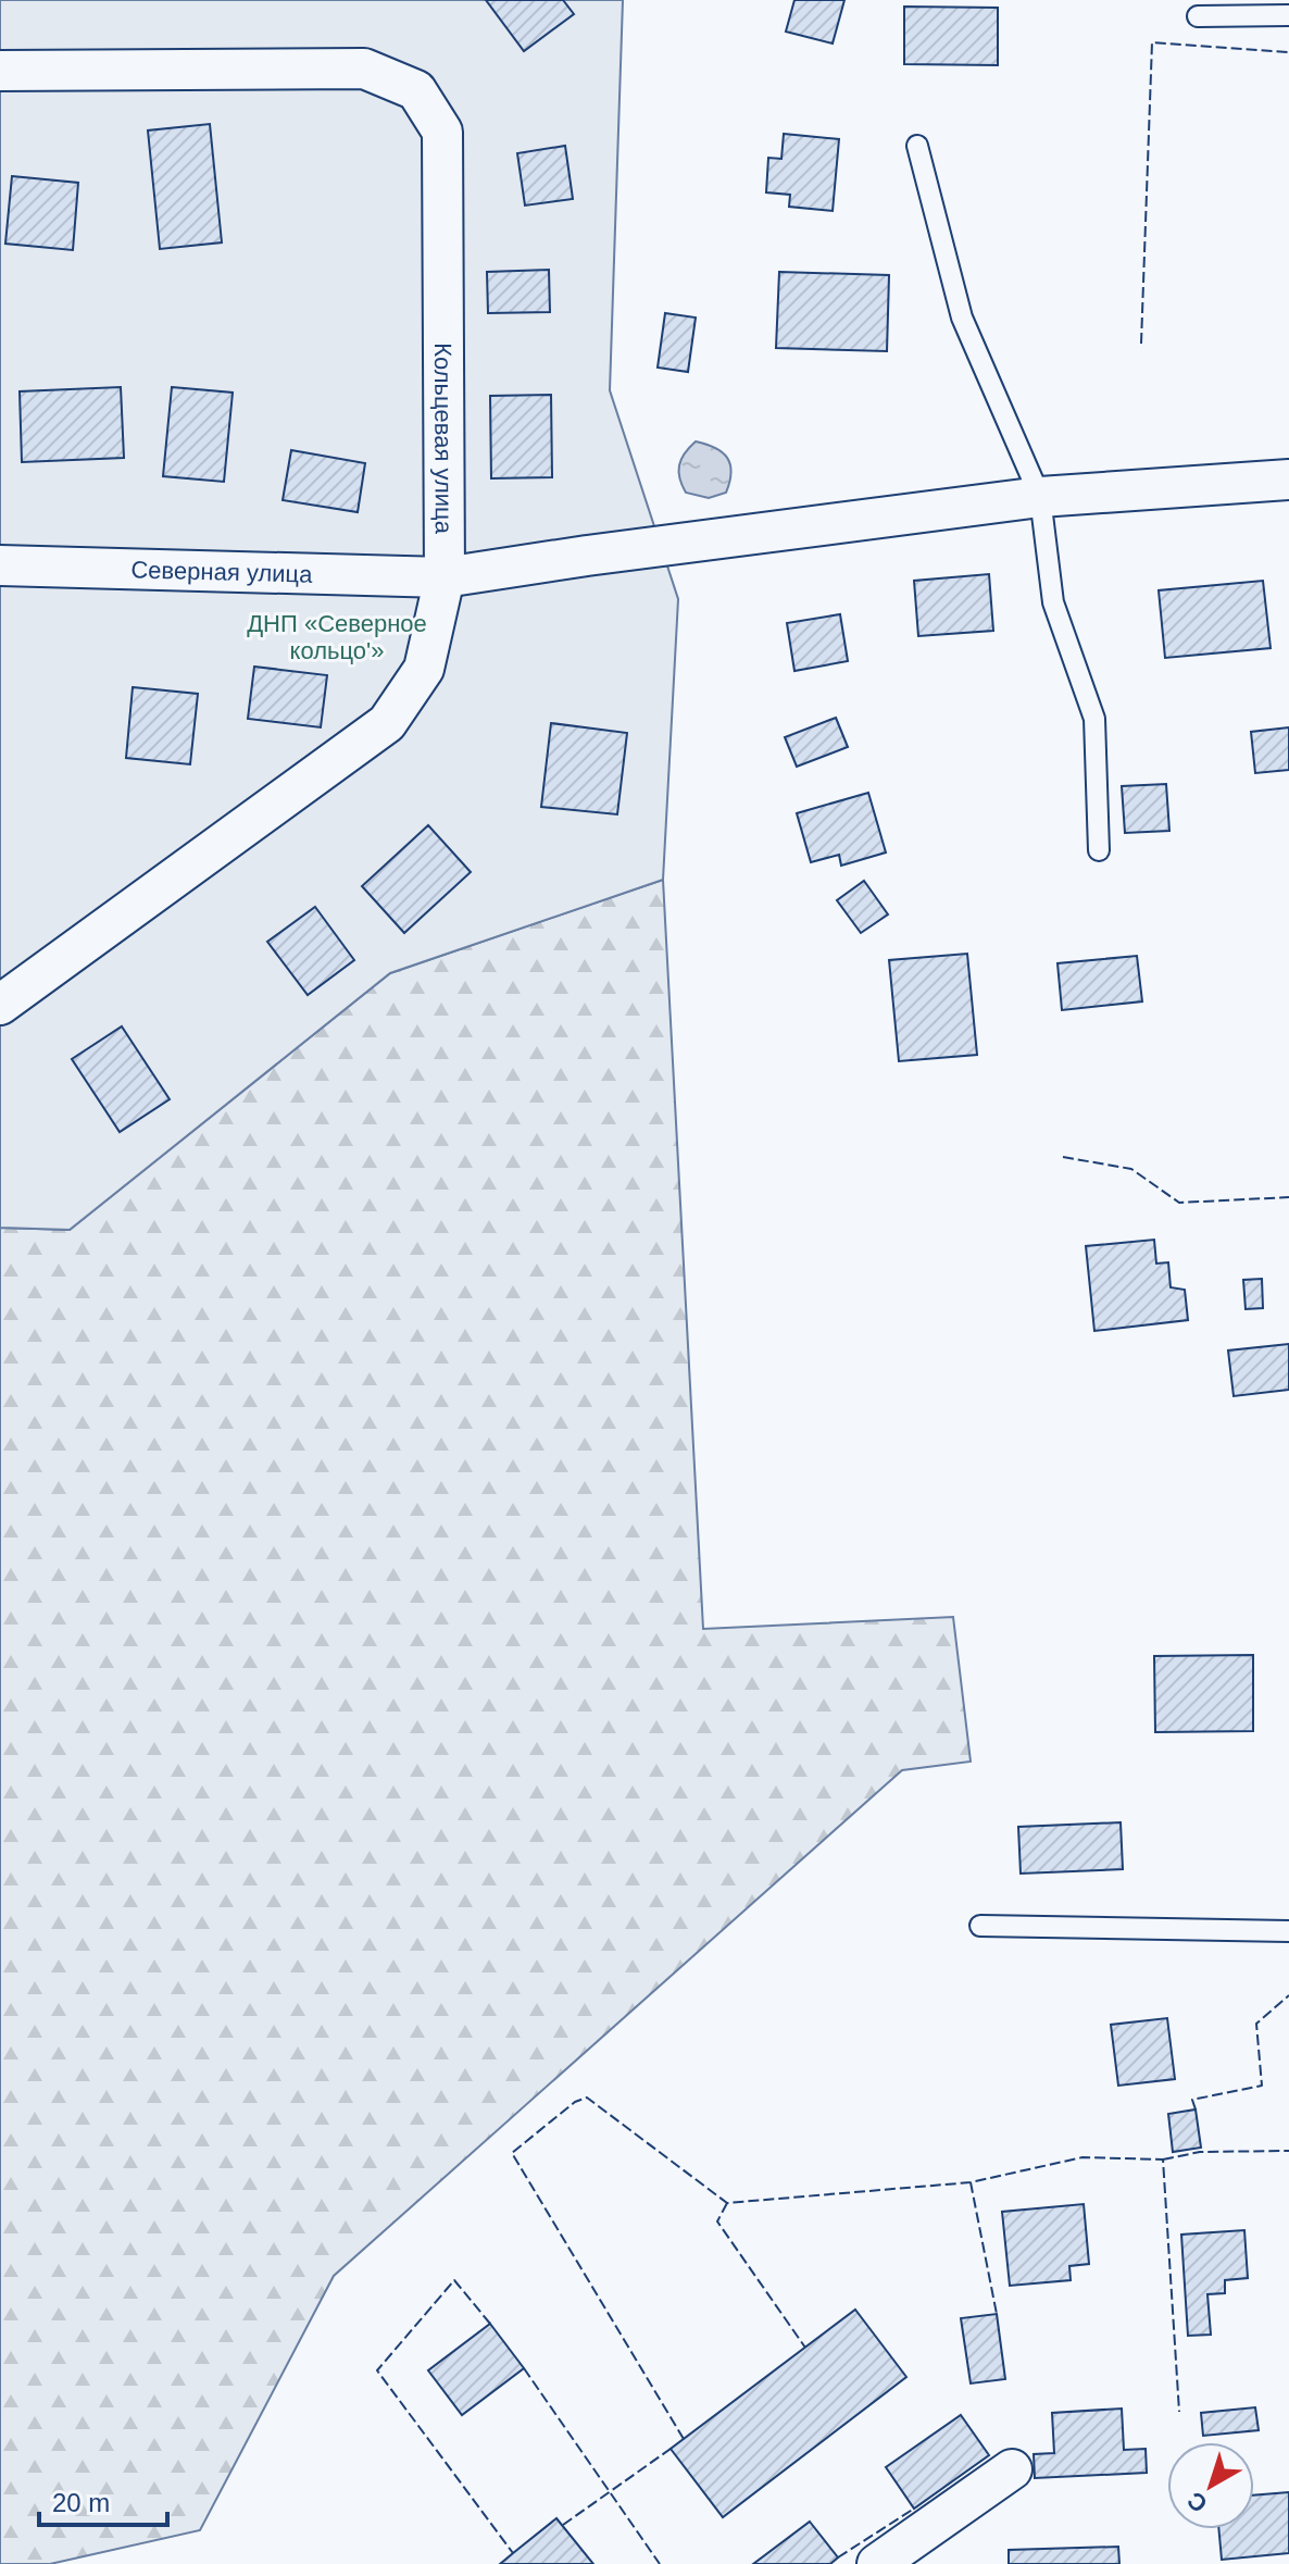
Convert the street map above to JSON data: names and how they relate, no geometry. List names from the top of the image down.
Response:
{
  "streets": {
    "street": ["Кольцевая улица", "Северная улица"]
  },
  "crossings": [
    ["Кольцевая улица", "Северная улица"]
  ],
  "parks": ["ДНП «Северное кольцо'»"],
  "scale_bar": "20 m",
  "north": "bottom left"
}
